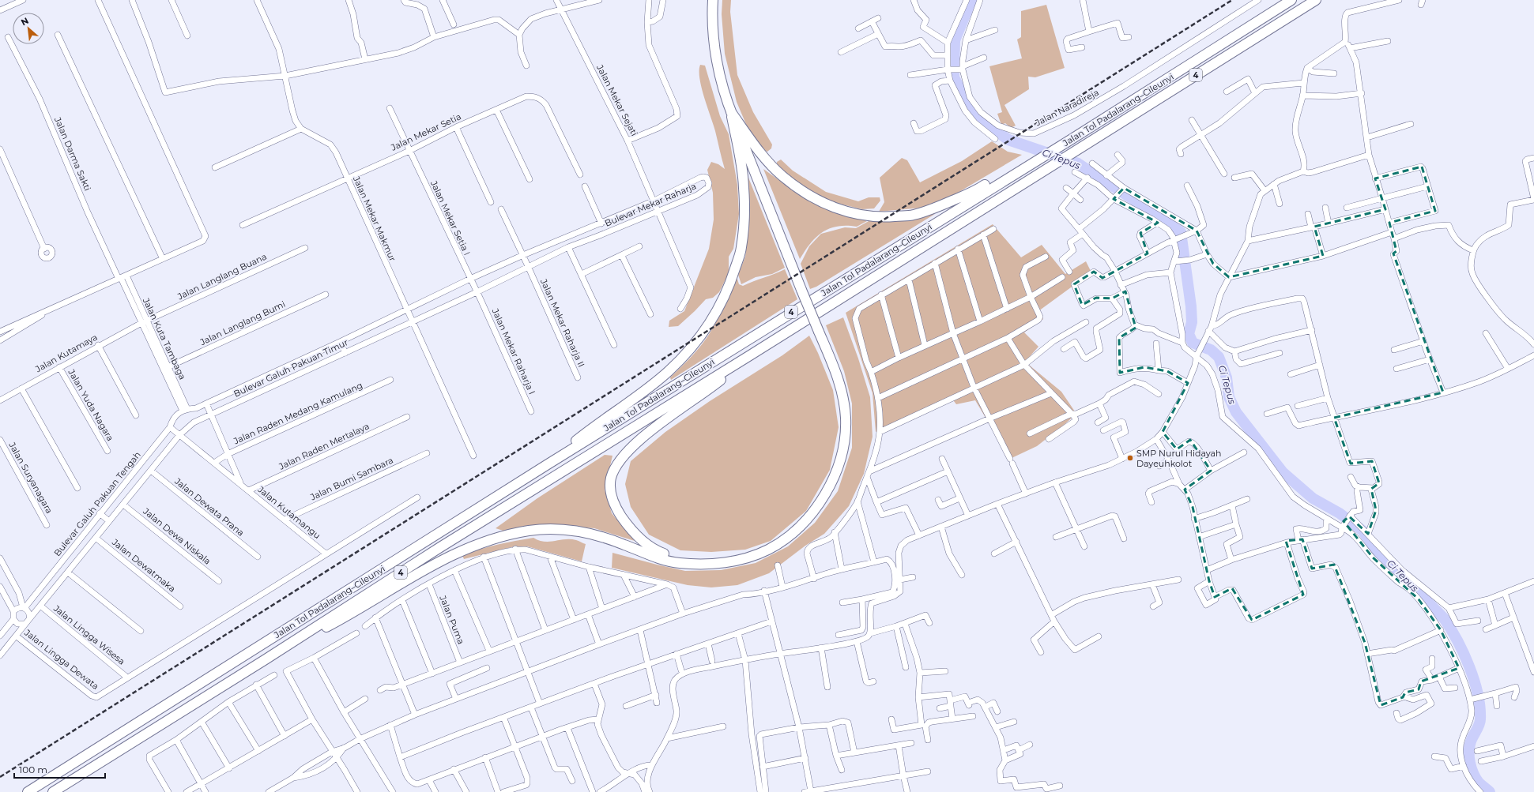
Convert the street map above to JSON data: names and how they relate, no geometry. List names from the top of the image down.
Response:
{
  "streets": {
    "highway": ["4", "Jalan Tol Padalarang–Cileunyi"],
    "street": [
      "Jalan Mekar Sejati",
      "Jalan Naradireja",
      "Jalan Mekar Setia",
      "Jalan Darma Sakti",
      "Bulevar Mekar Raharja",
      "Jalan Mekar Setia I",
      "Jalan Mekar Makmur",
      "Jalan Langlang Buana",
      "Jalan Langlang Bumi",
      "Jalan Mekar Raharja II",
      "Jalan Kuta Tambaga",
      "Jalan Mekar Raharja I",
      "Jalan Kutamaya",
      "Bulevar Galuh Pakuan Timur",
      "Jalan Yuda Nagara",
      "Jalan Raden Medang Kamulang",
      "Jalan Raden Mertalaya",
      "Jalan Suryanagara",
      "Jalan Bumi Sambara",
      "Bulevar Galuh Pakuan Tengah",
      "Jalan Dewata Prana",
      "Jalan Kutamangu",
      "Jalan Dewa Niskala",
      "Jalan Dewatmaka",
      "Jalan Puma",
      "Jalan Lingga Wisesa",
      "Jalan Lingga Dewata"
    ]
  },
  "crossings": [
    ["Jalan Mekar Sejati", "Bulevar Mekar Raharja"],
    ["Jalan Mekar Setia", "Jalan Mekar Setia I"],
    ["Jalan Mekar Setia", "Jalan Mekar Makmur"],
    ["Jalan Darma Sakti", "Jalan Kuta Tambaga"],
    ["Bulevar Mekar Raharja", "Jalan Mekar Setia I"],
    ["Bulevar Mekar Raharja", "Jalan Mekar Makmur"],
    ["Bulevar Mekar Raharja", "Jalan Mekar Raharja II"],
    ["Bulevar Mekar Raharja", "Jalan Mekar Raharja I"],
    ["Bulevar Mekar Raharja", "Bulevar Galuh Pakuan Timur"],
    ["Jalan Mekar Setia I", "Jalan Mekar Raharja I"],
    ["Jalan Mekar Makmur", "Bulevar Galuh Pakuan Timur"],
    ["Jalan Langlang Buana", "Jalan Kuta Tambaga"],
    ["Jalan Langlang Buana", "Jalan Kutamaya"],
    ["Jalan Langlang Bumi", "Jalan Kuta Tambaga"],
    ["Jalan Kuta Tambaga", "Jalan Kutamaya"],
    ["Jalan Kuta Tambaga", "Bulevar Galuh Pakuan Timur"],
    ["Jalan Kuta Tambaga", "Bulevar Galuh Pakuan Tengah"],
    ["Jalan Kutamaya", "Jalan Yuda Nagara"],
    ["Bulevar Galuh Pakuan Timur", "Bulevar Galuh Pakuan Tengah"],
    ["Bulevar Galuh Pakuan Timur", "Jalan Kutamangu"],
    ["Jalan Raden Medang Kamulang", "Jalan Kutamangu"],
    ["Jalan Raden Mertalaya", "Jalan Kutamangu"],
    ["Jalan Bumi Sambara", "Jalan Kutamangu"],
    ["Bulevar Galuh Pakuan Tengah", "Jalan Kutamangu"],
    ["Jalan Lingga Wisesa", "Jalan Lingga Dewata"]
  ],
  "water": ["Ci Tepus"],
  "places": ["SMP Nurul Hidayah Dayeuhkolot"],
  "scale_bar": "100 m",
  "north": "top left"
}
